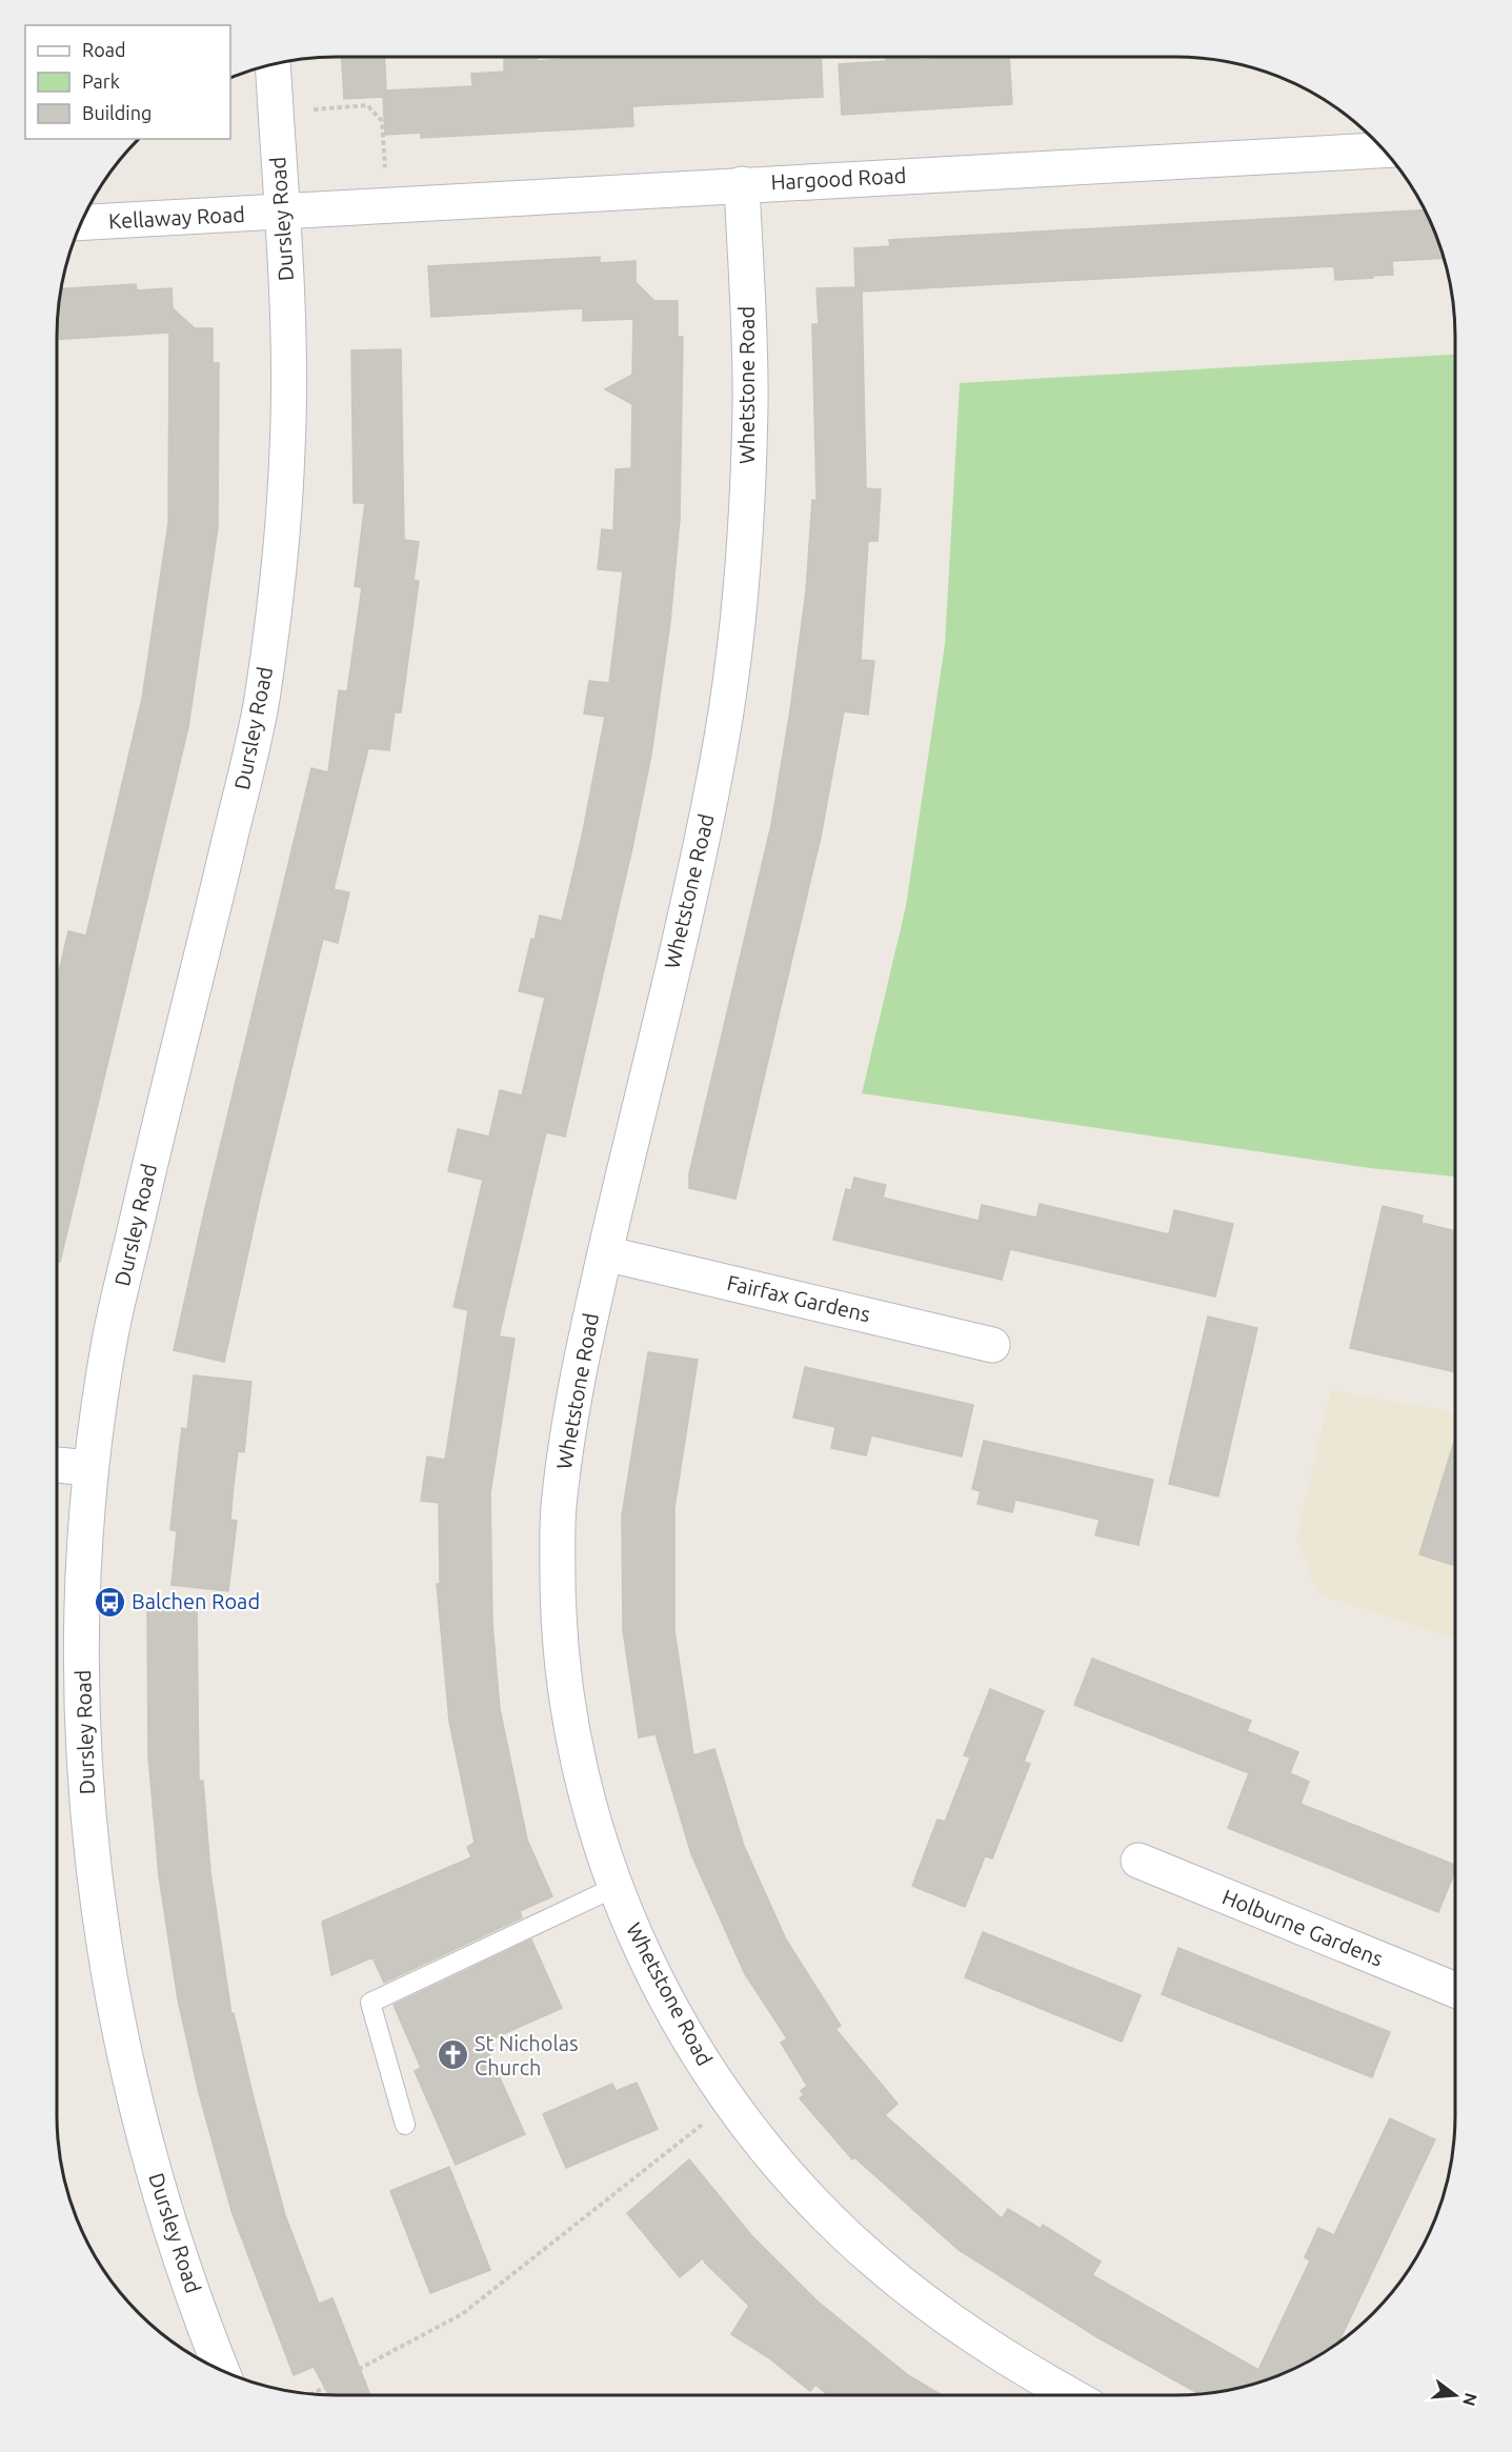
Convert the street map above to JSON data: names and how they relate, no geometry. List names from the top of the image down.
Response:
{
  "streets": {
    "street": [
      "Hargood Road",
      "Kellaway Road",
      "Dursley Road",
      "Whetstone Road",
      "Fairfax Gardens",
      "Holburne Gardens"
    ]
  },
  "crossings": [
    ["Hargood Road", "Kellaway Road"],
    ["Hargood Road", "Dursley Road"],
    ["Hargood Road", "Whetstone Road"],
    ["Kellaway Road", "Dursley Road"],
    ["Whetstone Road", "Fairfax Gardens"]
  ],
  "places": {
    "bus stop": ["Balchen Road"],
    "church": ["St Nicholas Church"]
  },
  "legend": ["Road", "Park", "Building"],
  "north": "right"
}
